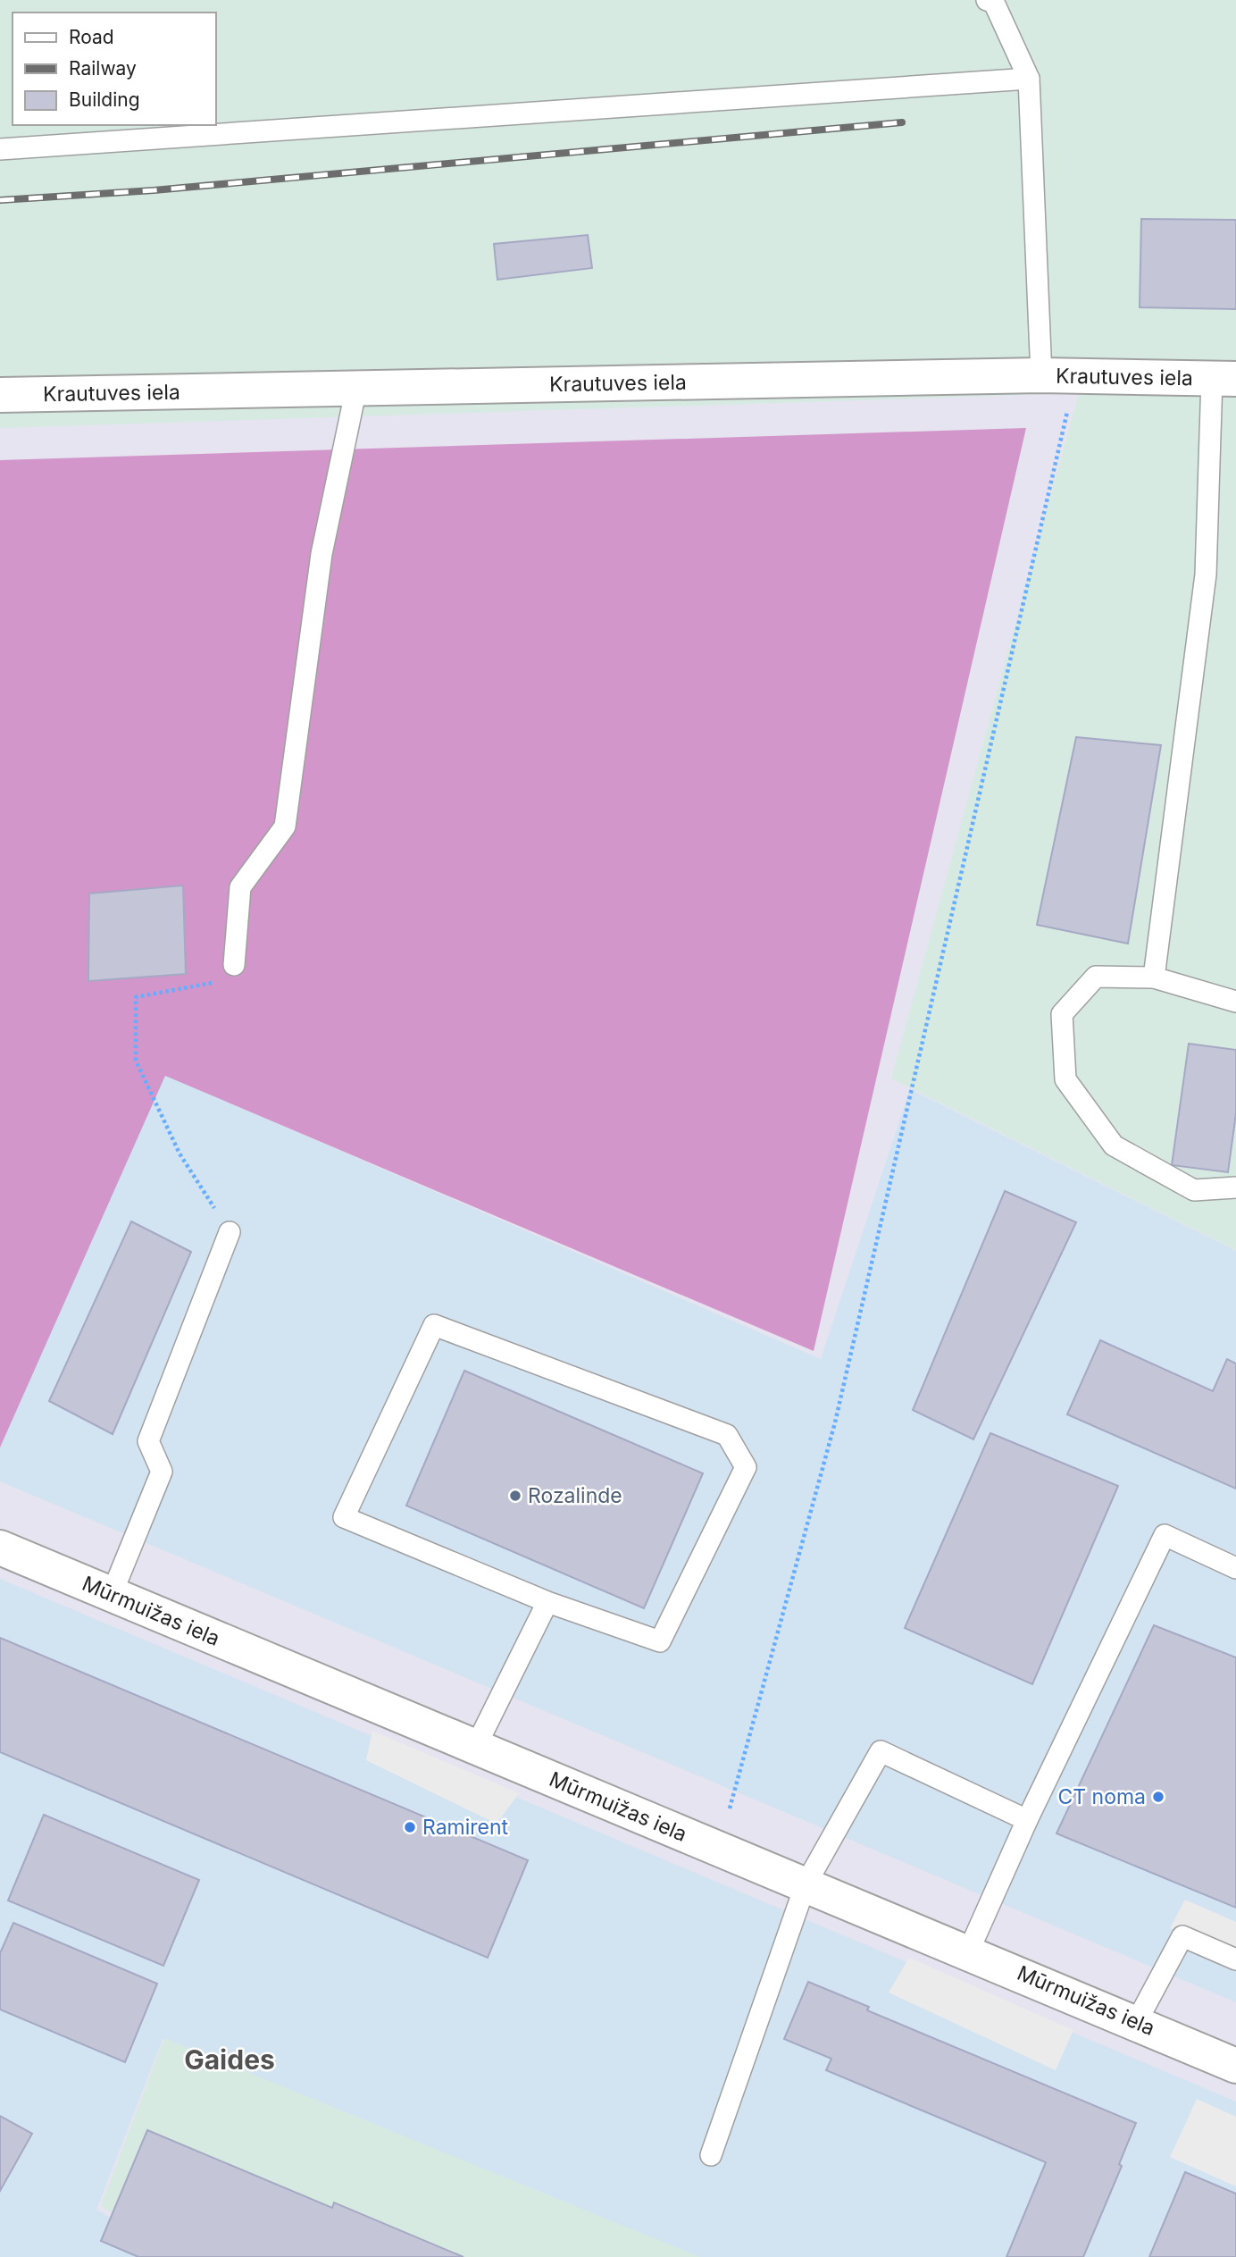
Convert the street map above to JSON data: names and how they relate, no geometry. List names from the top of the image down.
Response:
{
  "streets": {
    "street": ["Krautuves iela", "Mūrmuižas iela"]
  },
  "districts": ["Gaides"],
  "places": ["Rozalinde", "CT noma", "Ramirent"],
  "legend": ["Road", "Railway", "Building"]
}
